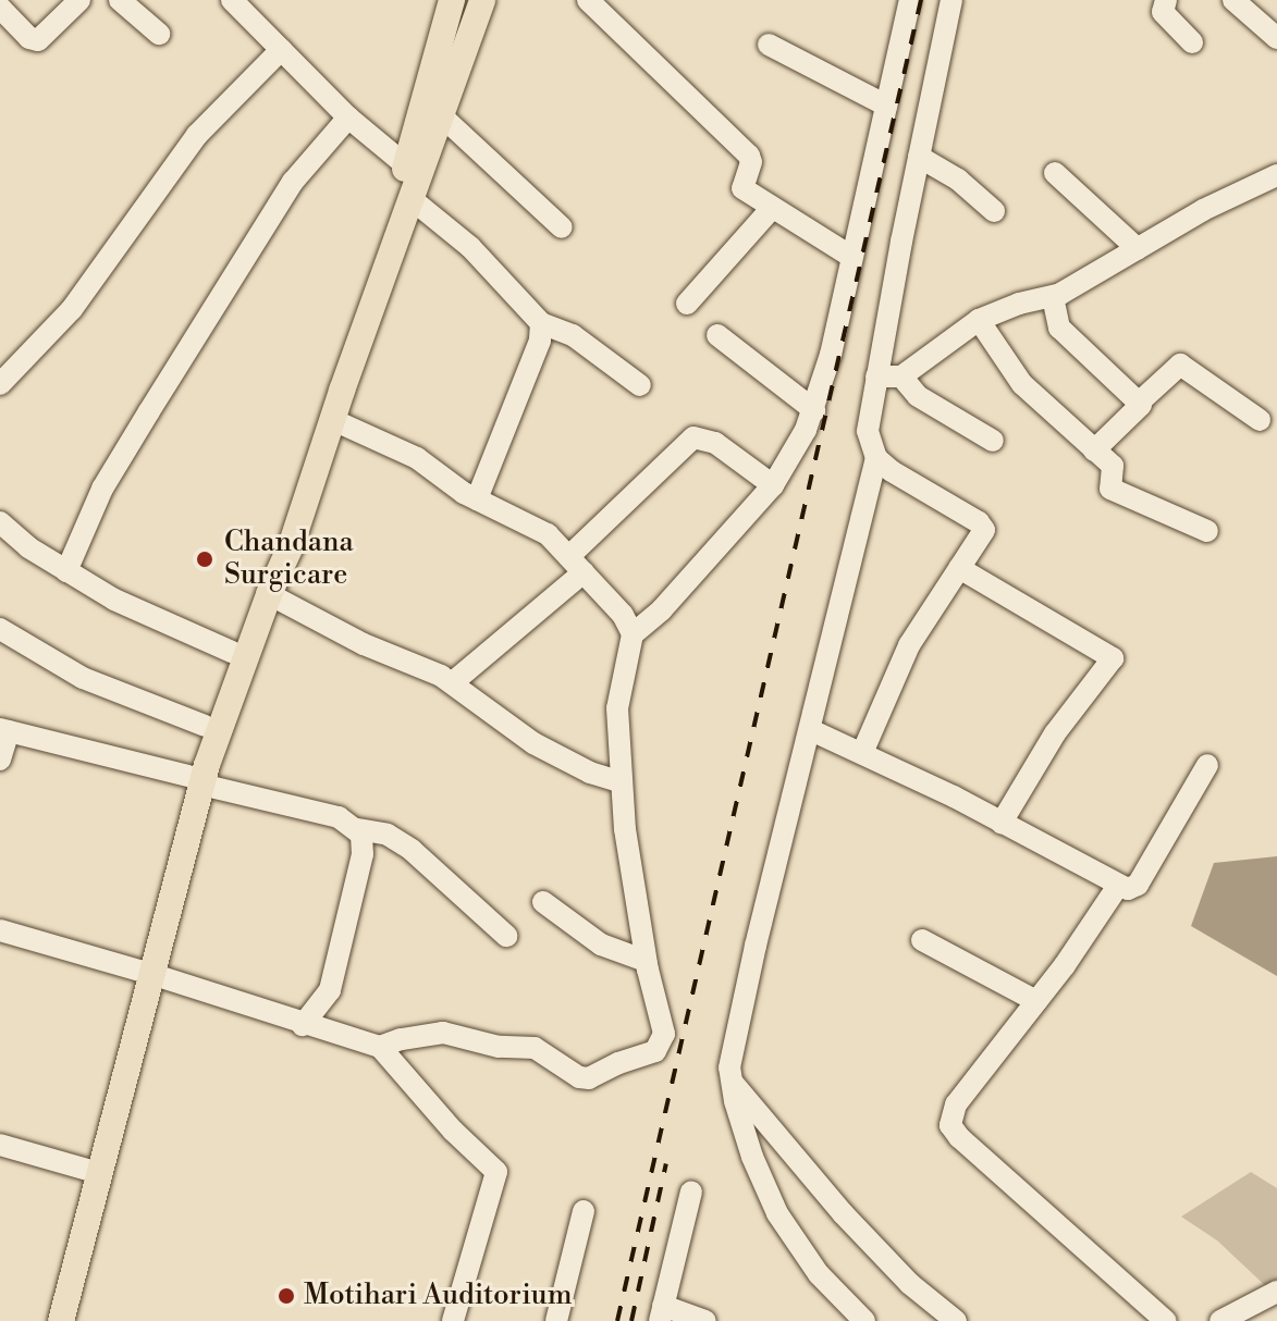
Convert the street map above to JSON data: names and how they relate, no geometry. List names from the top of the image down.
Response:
{
  "places": ["Chandana Surgicare", "Motihari Auditorium"]
}
